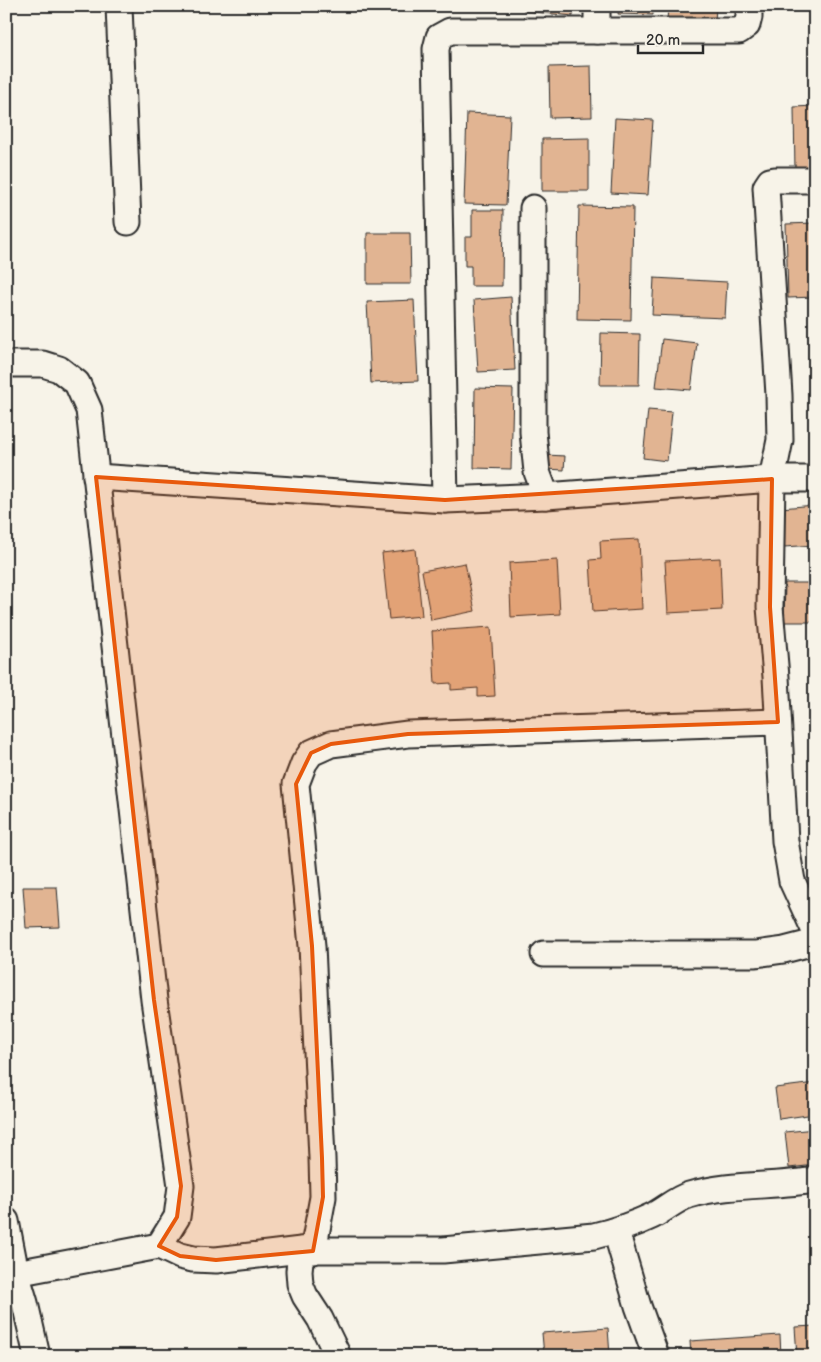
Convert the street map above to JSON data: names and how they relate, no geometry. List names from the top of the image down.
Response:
{
  "scale_bar": "20 m"
}
